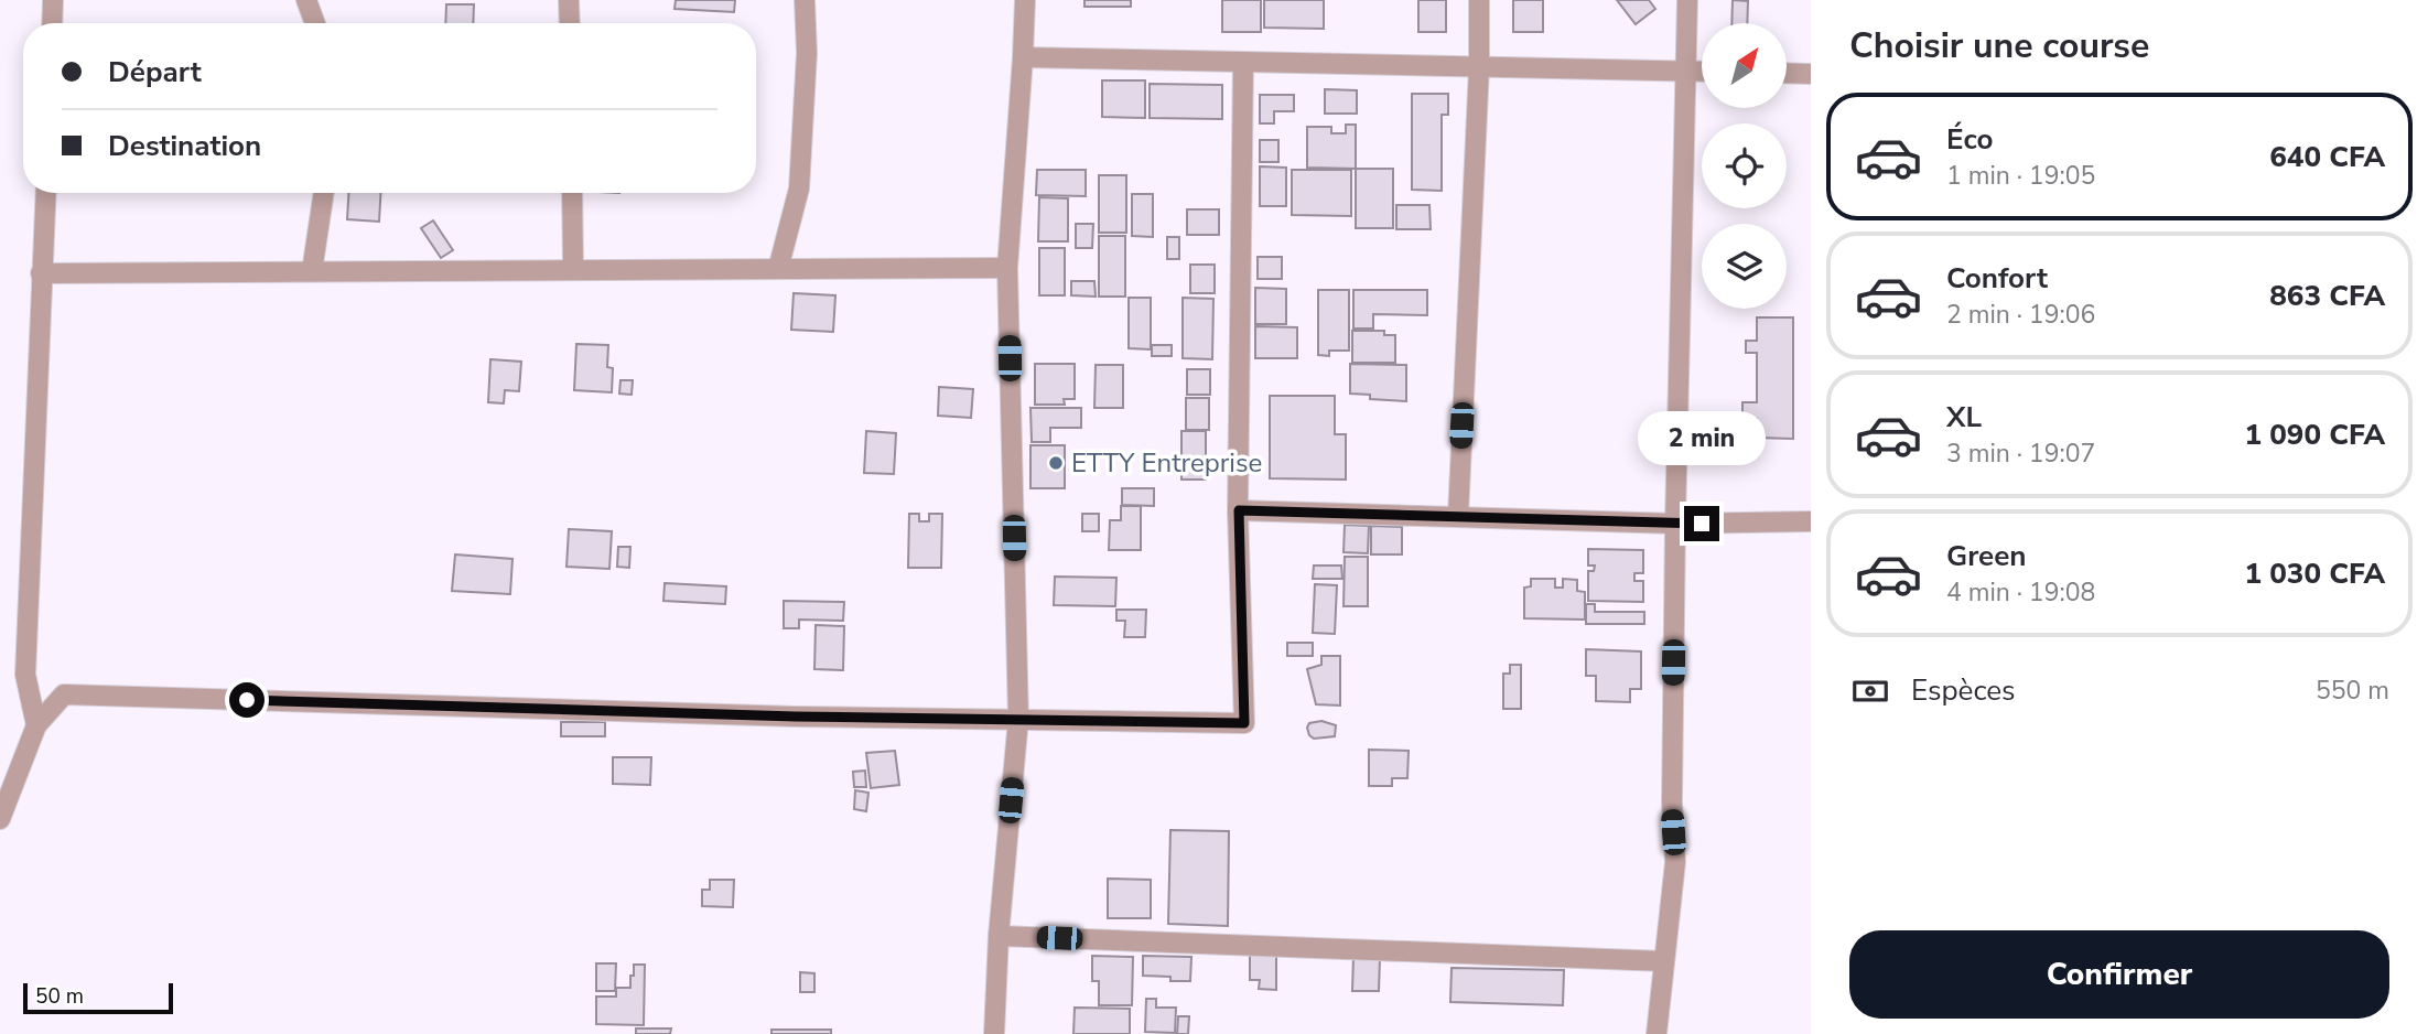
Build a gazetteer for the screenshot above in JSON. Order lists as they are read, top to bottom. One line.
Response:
{"places":["ETTY Entreprise"],"scale_bar":"50 m","north":"top right","page":{"heading":"Choisir une course","banner":["Départ","Destination"],"list":[{"name":"Éco","note":"1 min · 19:05","value":"640 CFA"},{"name":"Confort","note":"2 min · 19:06","value":"863 CFA"},{"name":"XL","note":"3 min · 19:07","value":"1 090 CFA"},{"name":"Green","note":"4 min · 19:08","value":"1 030 CFA"}],"bubble":"2 min","pay":["Espèces","550 m"],"buttons":"Confirmer","scale":"50 m"}}
